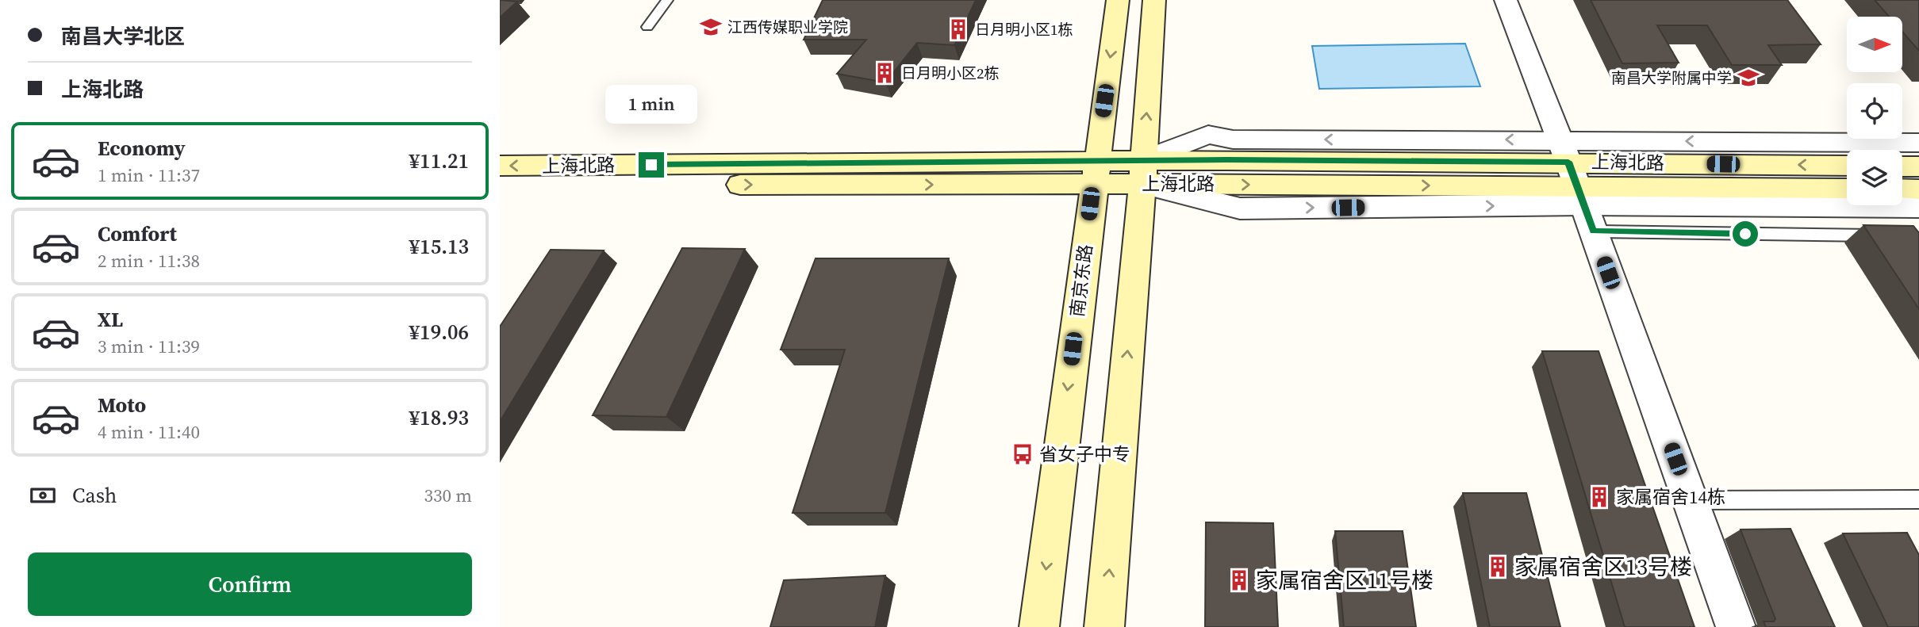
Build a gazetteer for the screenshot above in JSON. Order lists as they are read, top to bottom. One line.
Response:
{"streets":{"main road":["上海北路","南京东路"]},"crossings":[["上海北路","南京东路"]],"places":{"school or university":["江西传媒职业学院","南昌大学附属中学"],"building":["日月明小区1栋","日月明小区2栋","家属宿舍14栋","家属宿舍区13号楼","家属宿舍区11号楼"],"bus stop":["省女子中专"]},"north":"right","page":{"banner":["南昌大学北区","上海北路"],"bubble":"1 min","list":[{"name":"Economy","note":"1 min · 11:37","value":"¥11.21"},{"name":"Comfort","note":"2 min · 11:38","value":"¥15.13"},{"name":"XL","note":"3 min · 11:39","value":"¥19.06"},{"name":"Moto","note":"4 min · 11:40","value":"¥18.93"}],"pay":["Cash","330 m"],"buttons":"Confirm"}}
